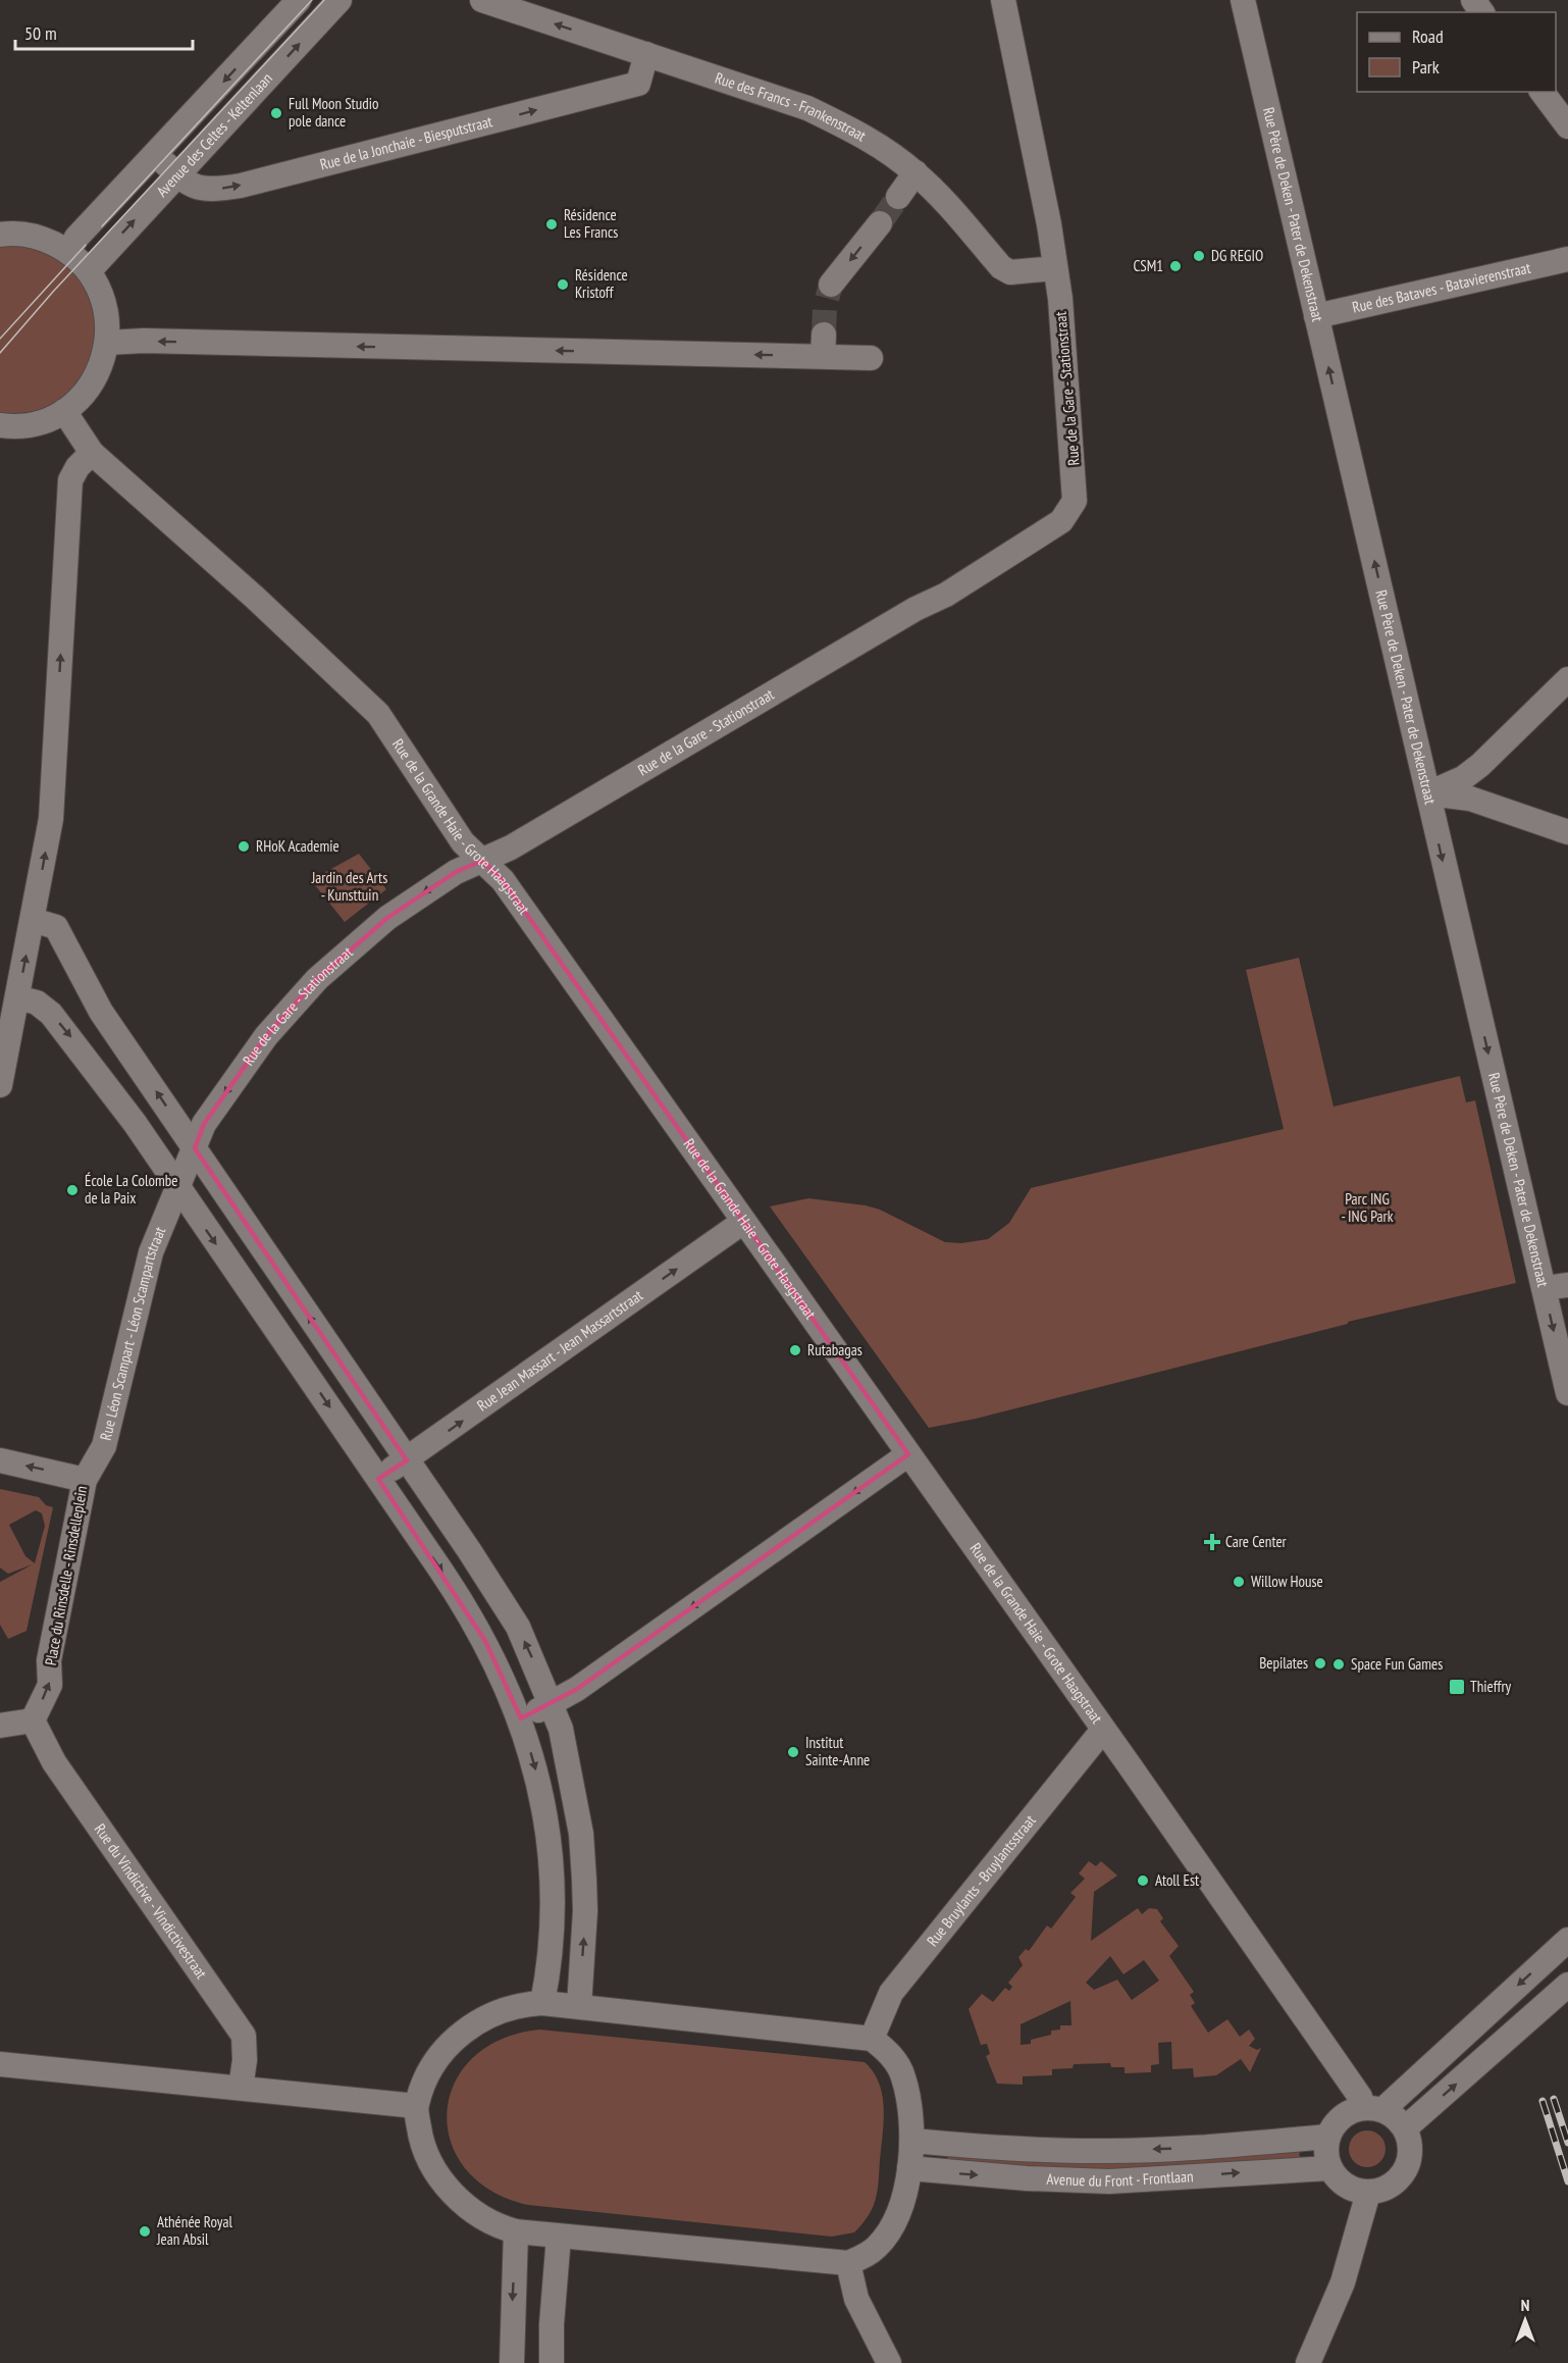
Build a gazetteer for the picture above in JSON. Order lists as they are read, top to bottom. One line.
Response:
{"streets":{"street":["Rue des Francs - Frankenstraat","Avenue des Celtes - Keltenlaan","Rue de la Jonchaie - Biesputstraat","Rue Père de Deken - Pater de Dekenstraat","Rue des Bataves - Batavierenstraat","Rue de la Gare - Stationstraat","Rue de la Grande Haie - Grote Haagstraat","Rue Léon Scampart - Léon Scampartstraat","Rue Jean Massart - Jean Massartstraat","Place du Rinsdelle - Rinsdelleplein","Rue Bruylants - Bruylantsstraat","Rue du Vindictive - Vindictivestraat","Avenue du Front - Frontlaan"]},"crossings":[["Rue des Francs - Frankenstraat","Rue de la Jonchaie - Biesputstraat"],["Rue des Francs - Frankenstraat","Rue de la Gare - Stationstraat"],["Avenue des Celtes - Keltenlaan","Rue de la Jonchaie - Biesputstraat"],["Rue Père de Deken - Pater de Dekenstraat","Rue des Bataves - Batavierenstraat"],["Rue de la Gare - Stationstraat","Rue de la Grande Haie - Grote Haagstraat"],["Rue de la Gare - Stationstraat","Rue Léon Scampart - Léon Scampartstraat"],["Rue de la Grande Haie - Grote Haagstraat","Rue Jean Massart - Jean Massartstraat"],["Rue de la Grande Haie - Grote Haagstraat","Rue Bruylants - Bruylantsstraat"],["Rue de la Grande Haie - Grote Haagstraat","Avenue du Front - Frontlaan"],["Rue Léon Scampart - Léon Scampartstraat","Place du Rinsdelle - Rinsdelleplein"],["Place du Rinsdelle - Rinsdelleplein","Rue du Vindictive - Vindictivestraat"]],"one_way":["Rue Jean Massart - Jean Massartstraat"],"parks":["Jardin des Arts - Kunsttuin","Parc ING - ING Park"],"places":{"other":["Full Moon Studio pole dance","Résidence Les Francs","DG REGIO","CSM1","Résidence Kristoff","RHoK Academie","École La Colombe de la Paix","Rutabagas","Willow House","Bepilates","Space Fun Games","Institut Sainte-Anne","Atoll Est","Athénée Royal Jean Absil"],"health":["Care Center"],"transit":["Thieffry"]},"legend":["Road","Park"],"scale_bar":"50 m","north":"top"}
